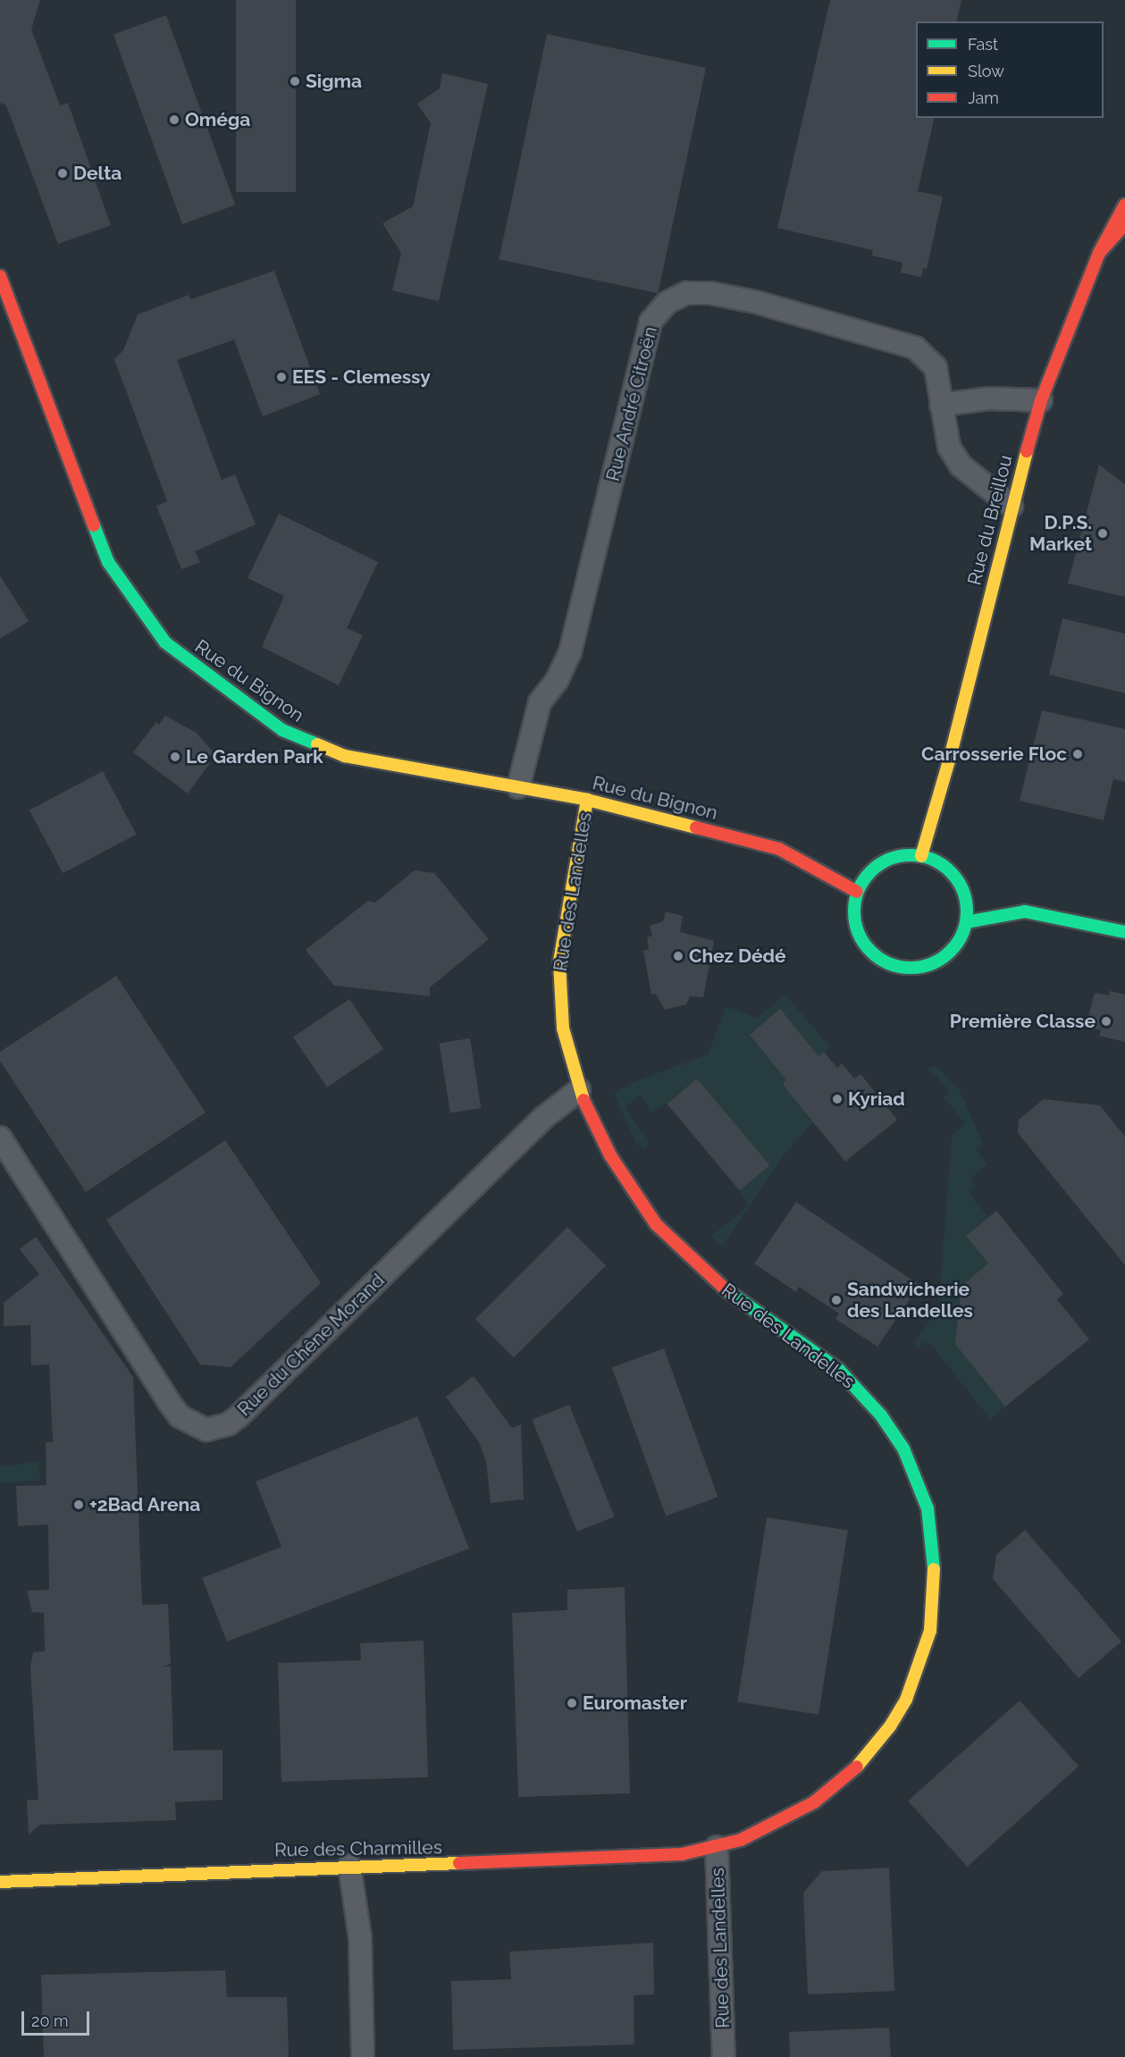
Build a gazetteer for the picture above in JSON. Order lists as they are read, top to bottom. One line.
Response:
{"streets":{"main road":["Rue du Breillou","Rue du Bignon","Rue des Landelles","Rue des Charmilles"],"street":["Rue André Citroën","Rue du Chêne Morand"]},"crossings":[["Rue André Citroën","Rue du Breillou"],["Rue André Citroën","Rue du Bignon"],["Rue du Breillou","Rue du Bignon"],["Rue du Bignon","Rue des Landelles"],["Rue des Landelles","Rue du Chêne Morand"],["Rue des Landelles","Rue des Charmilles"]],"places":["Sigma","Oméga","Delta","EES - Clemessy","D.P.S. Market","Carrosserie Floc","Le Garden Park","Chez Dédé","Première Classe","Kyriad","Sandwicherie des Landelles","+2Bad Arena","Euromaster"],"legend":["Fast","Slow","Jam"],"scale_bar":"20 m"}
